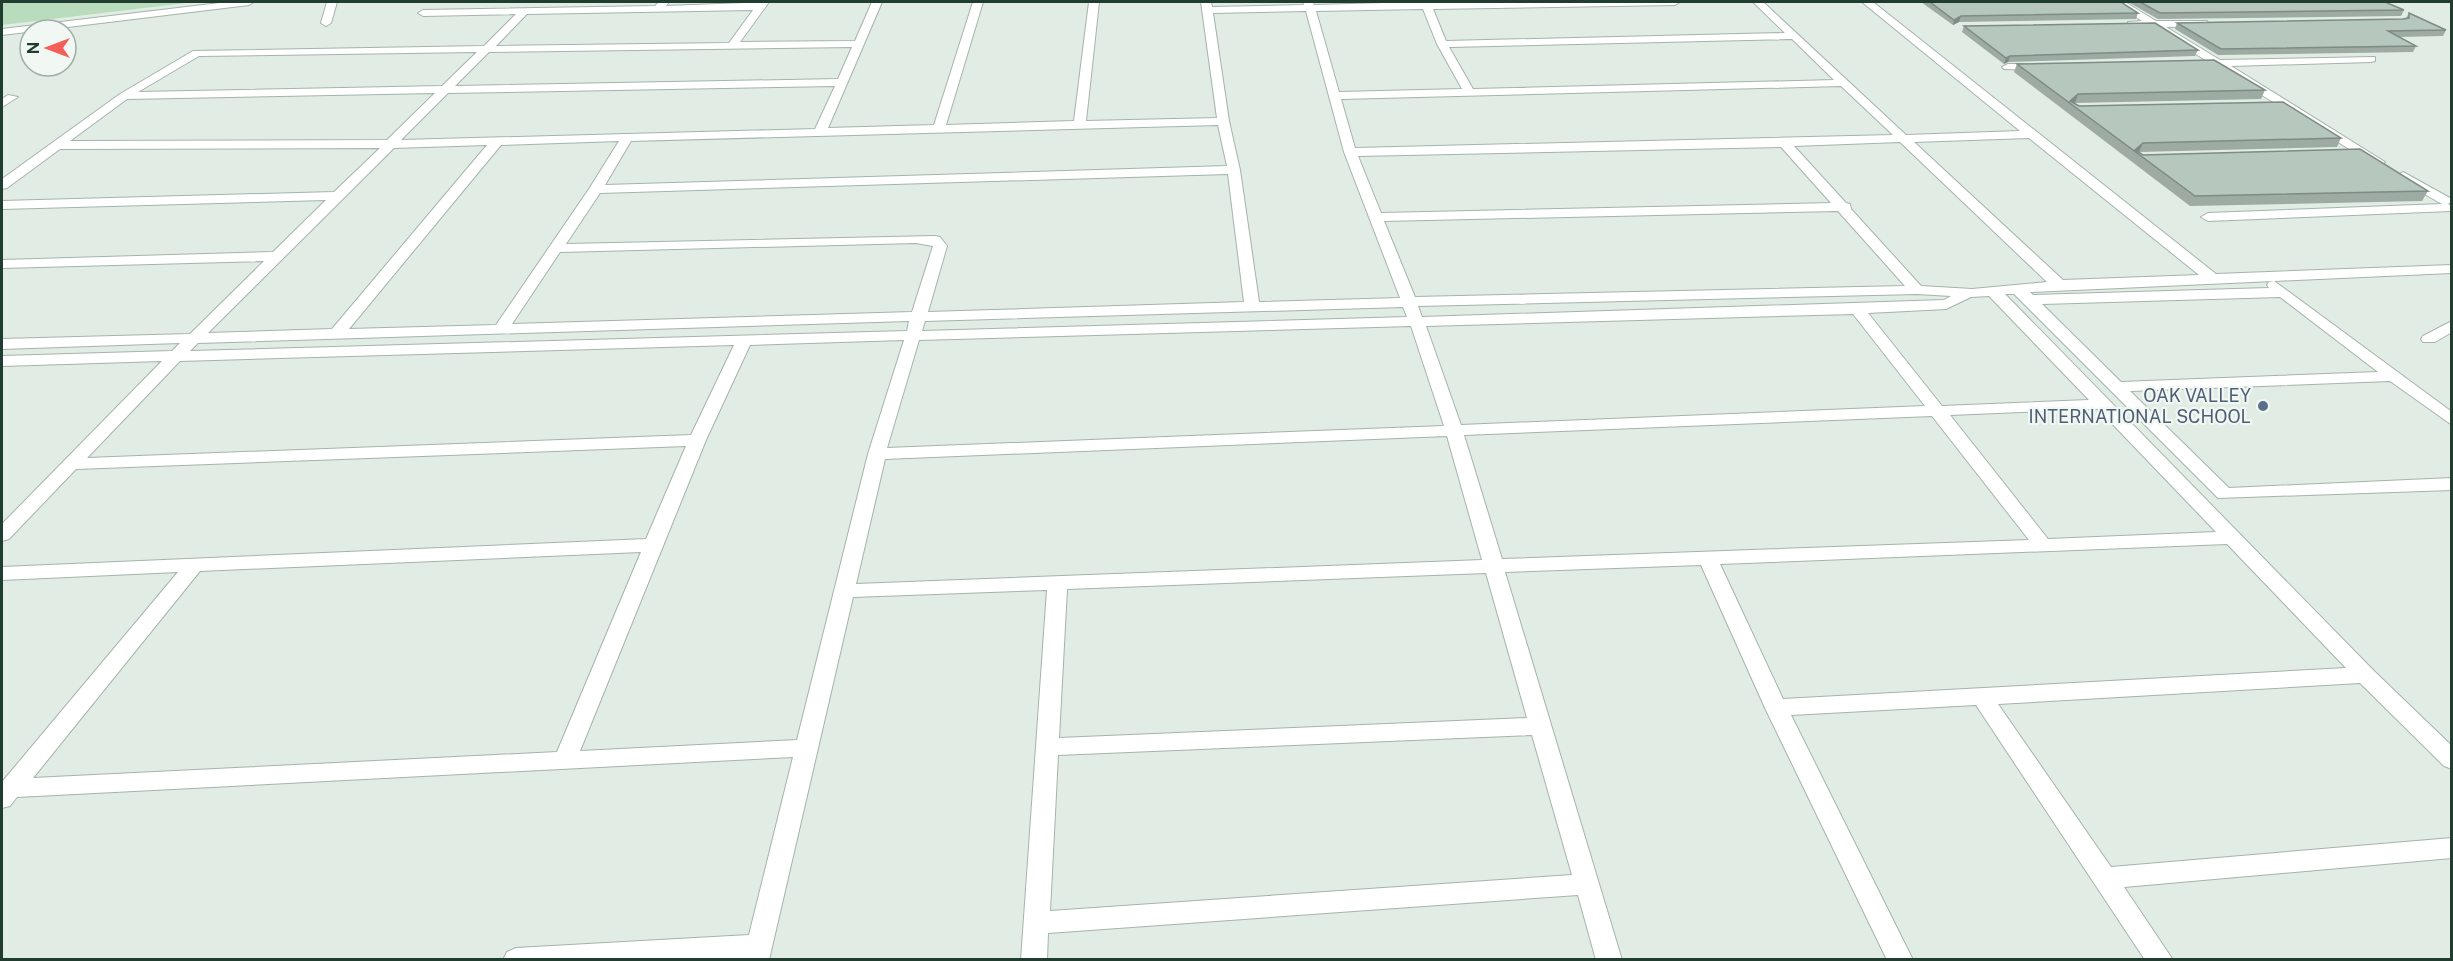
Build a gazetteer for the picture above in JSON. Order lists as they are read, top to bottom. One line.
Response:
{"places":["OAK VALLEY INTERNATIONAL SCHOOL"],"north":"left"}
